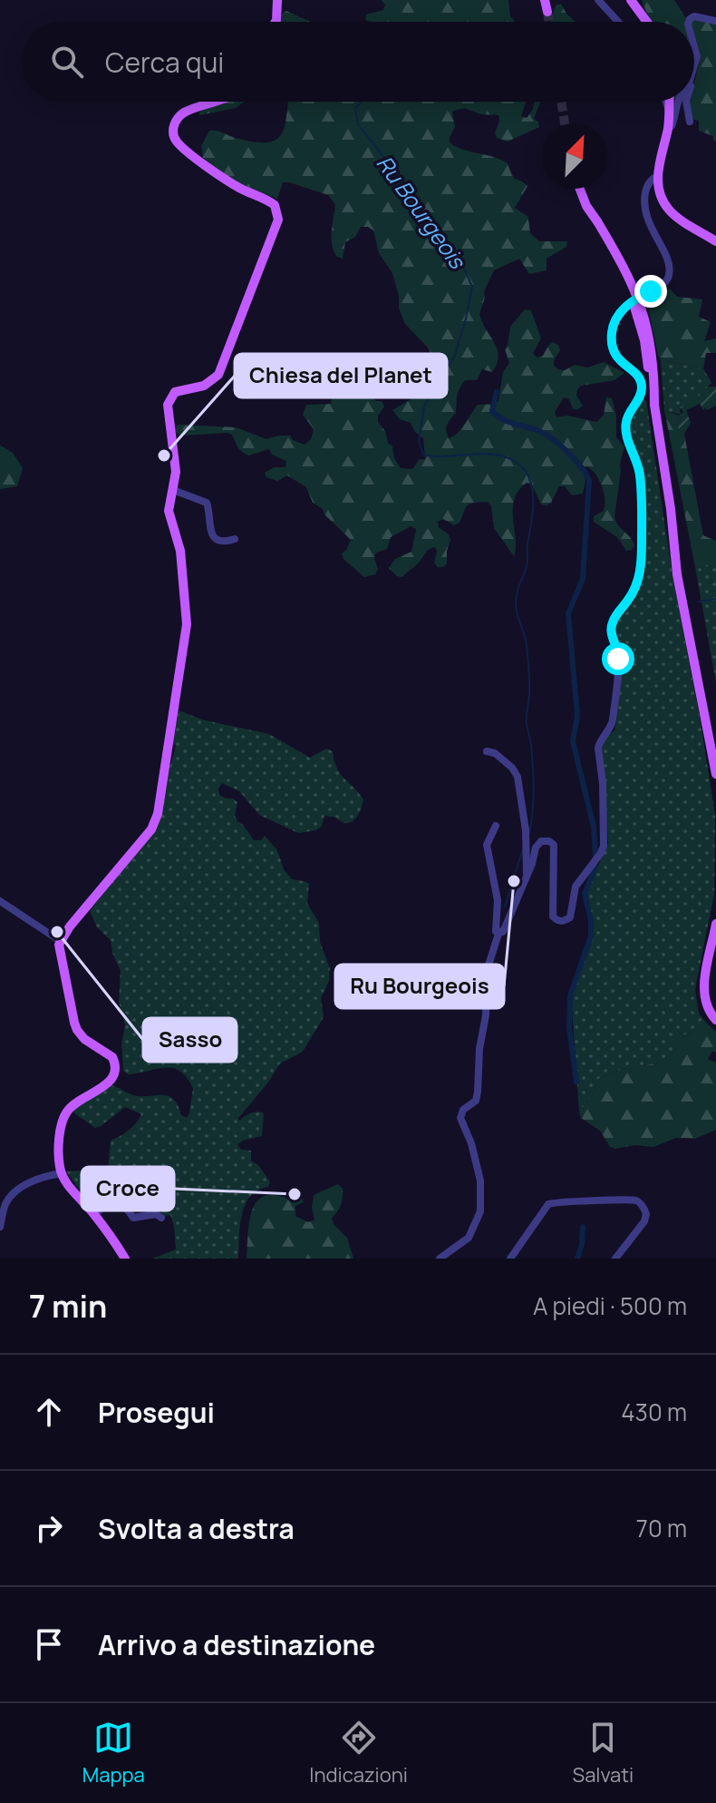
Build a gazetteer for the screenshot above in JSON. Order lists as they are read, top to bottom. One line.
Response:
{"water":["Ru Bourgeois"],"places":["Chiesa del Planet","Ru Bourgeois","Sasso","Croce"],"north":"top right","page":{"search":"Cerca qui","heading":["7 min","A piedi · 500 m"],"list":[["Prosegui","430 m"],["Svolta a destra","70 m"],"Arrivo a destinazione"],"nav":["Mappa","Indicazioni","Salvati"]}}
